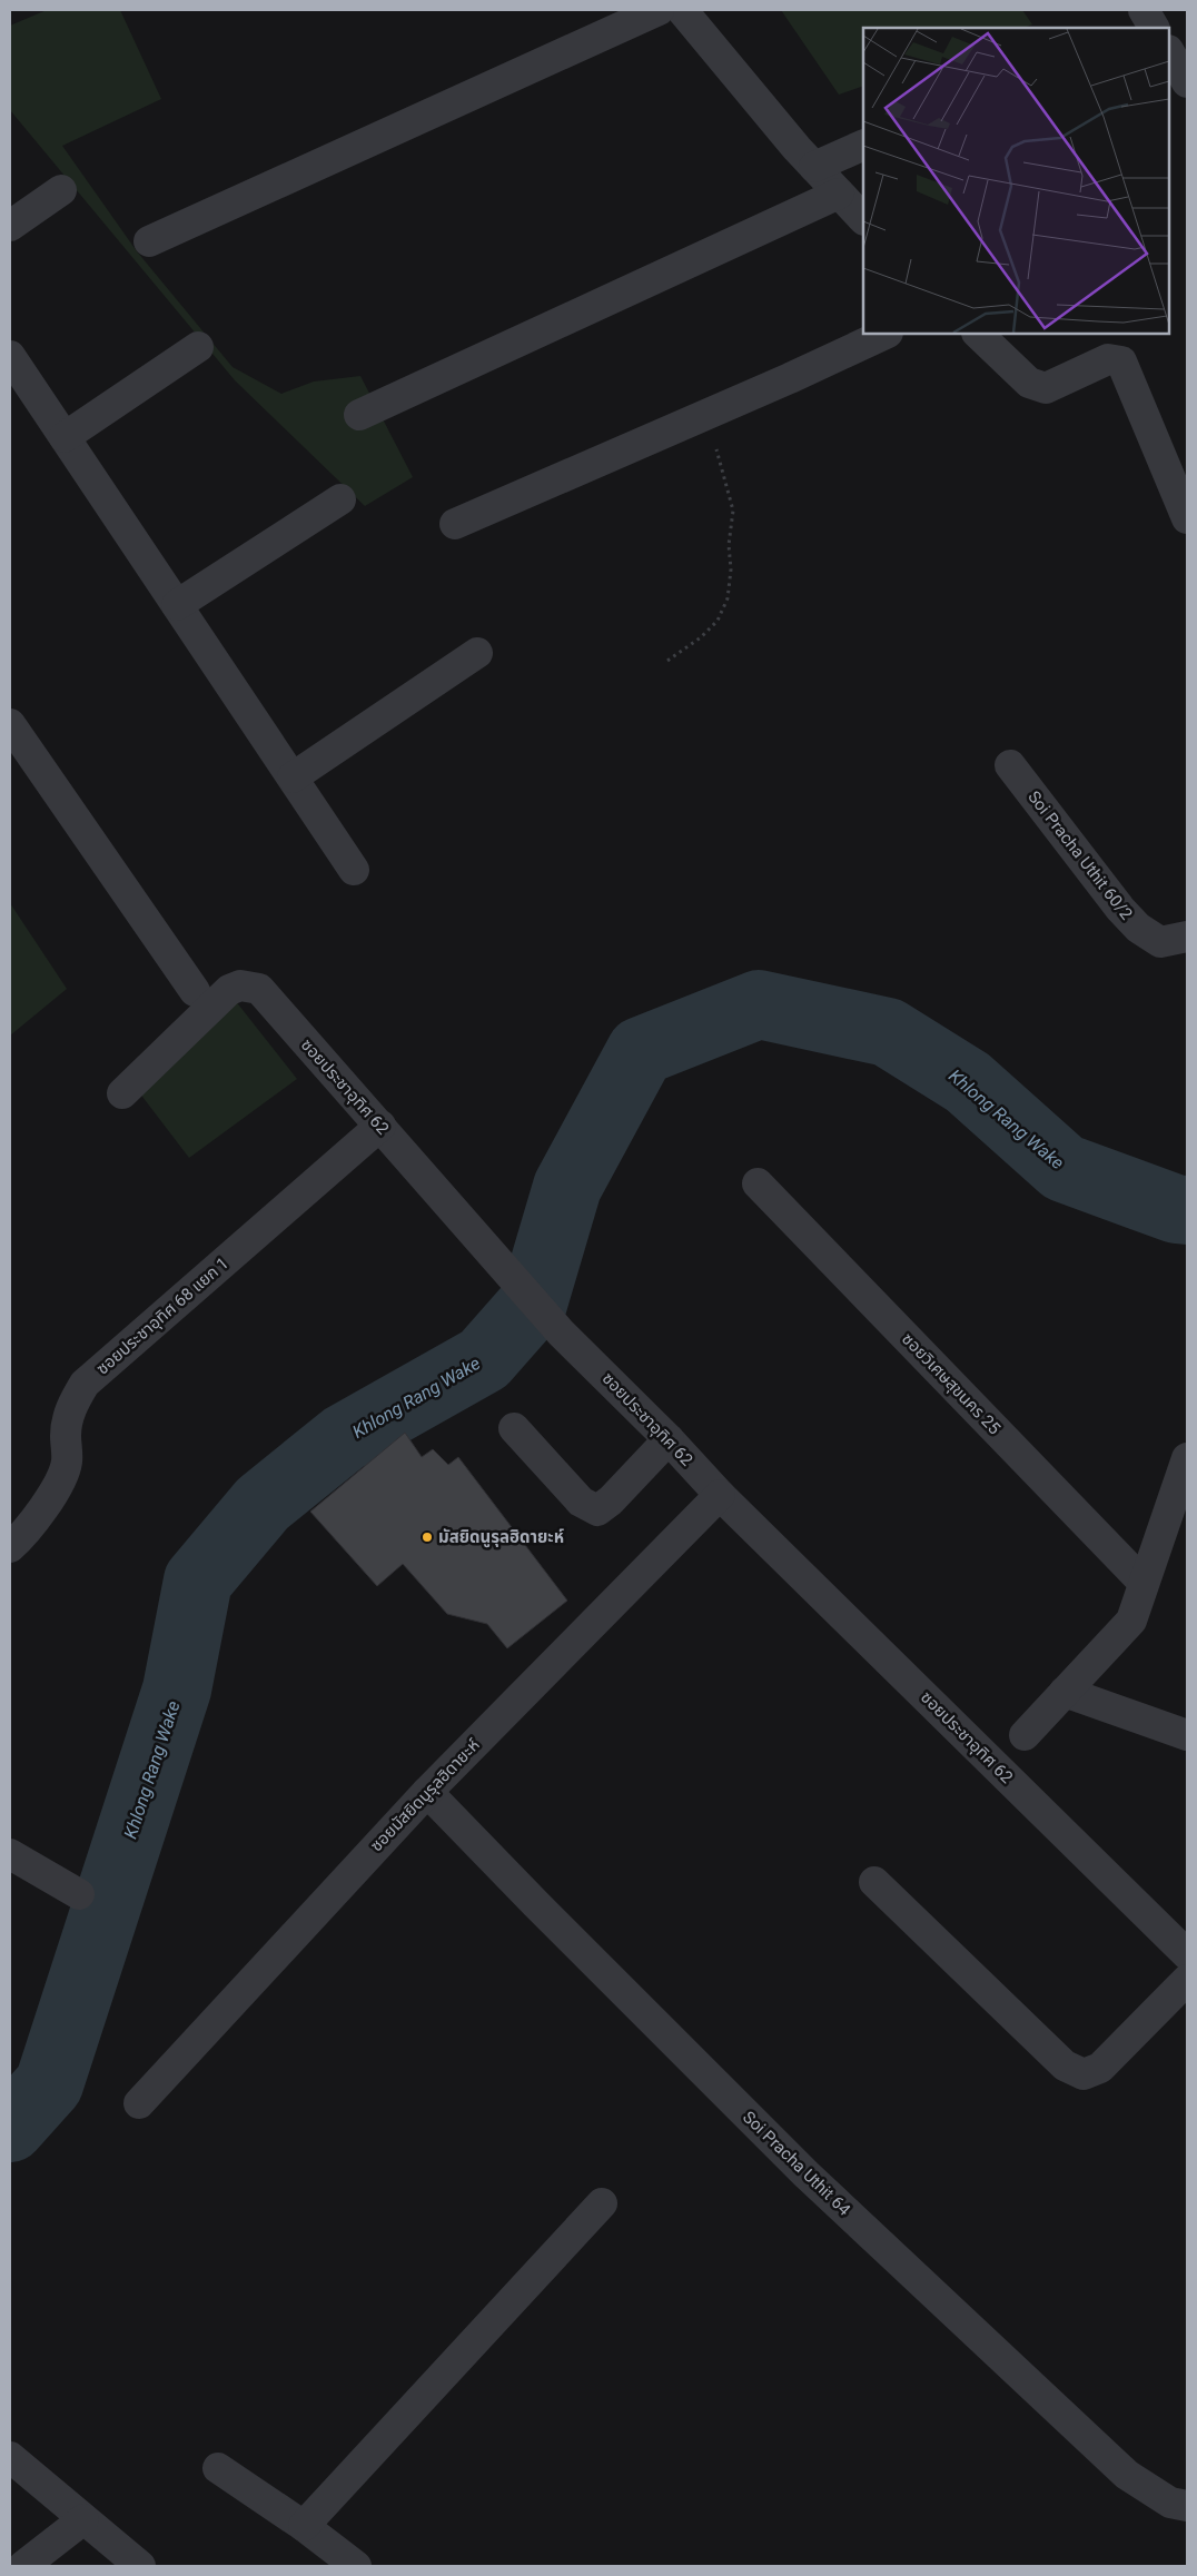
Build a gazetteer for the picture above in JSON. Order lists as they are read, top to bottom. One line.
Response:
{"streets":{"street":["Soi Pracha Uthit 60/2","ซอยประชาอุทิศ 62","ซอยประชาอุทิศ 68 แยก 1","ซอยวิเศษสุขนคร 25","ซอยมัสยิดนูรุลฮิดายะห์","Soi Pracha Uthit 64"]},"crossings":[["ซอยประชาอุทิศ 62","ซอยประชาอุทิศ 68 แยก 1"],["ซอยประชาอุทิศ 62","ซอยมัสยิดนูรุลฮิดายะห์"],["ซอยมัสยิดนูรุลฮิดายะห์","Soi Pracha Uthit 64"]],"water":["Khlong Rang Wake"],"places":["มัสยิดนูรุลฮิดายะห์"]}
